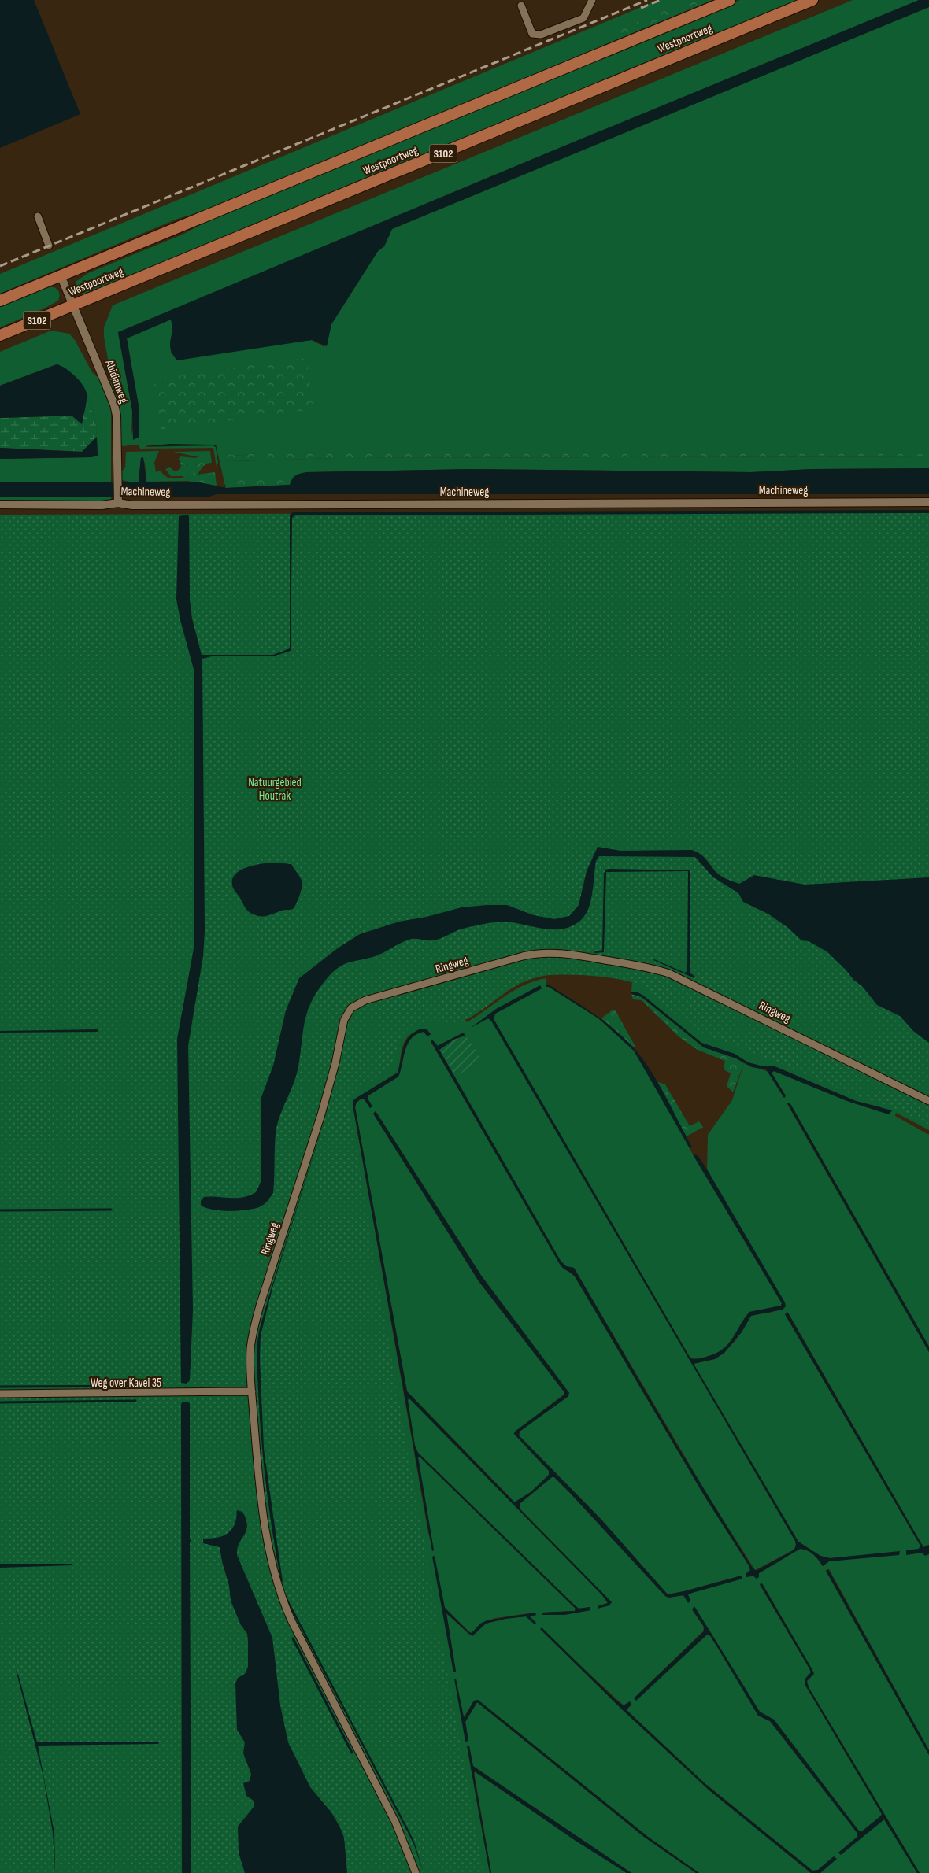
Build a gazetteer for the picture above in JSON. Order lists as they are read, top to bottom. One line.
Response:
{"streets":{"main road":["Westpoortweg","S102"],"street":["Abidjanweg","Machineweg","Ringweg","Weg over Kavel 35"]},"crossings":[["Westpoortweg","Abidjanweg"],["Abidjanweg","Machineweg"],["Ringweg","Weg over Kavel 35"]],"parks":["Natuurgebied Houtrak"]}
